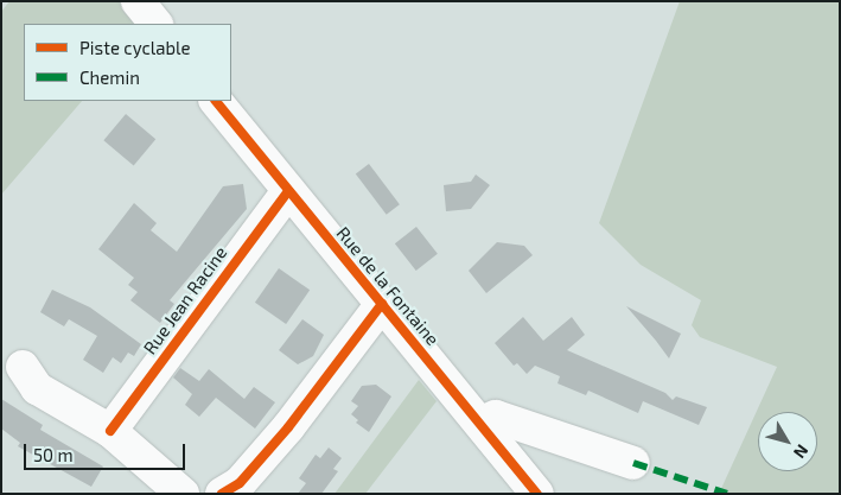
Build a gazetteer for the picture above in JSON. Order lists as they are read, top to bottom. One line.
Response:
{"streets":{"street":["Rue de la Fontaine","Rue Jean Racine"]},"crossings":[["Rue de la Fontaine","Rue Jean Racine"]],"legend":["Piste cyclable","Chemin"],"scale_bar":"50 m","north":"bottom right"}
